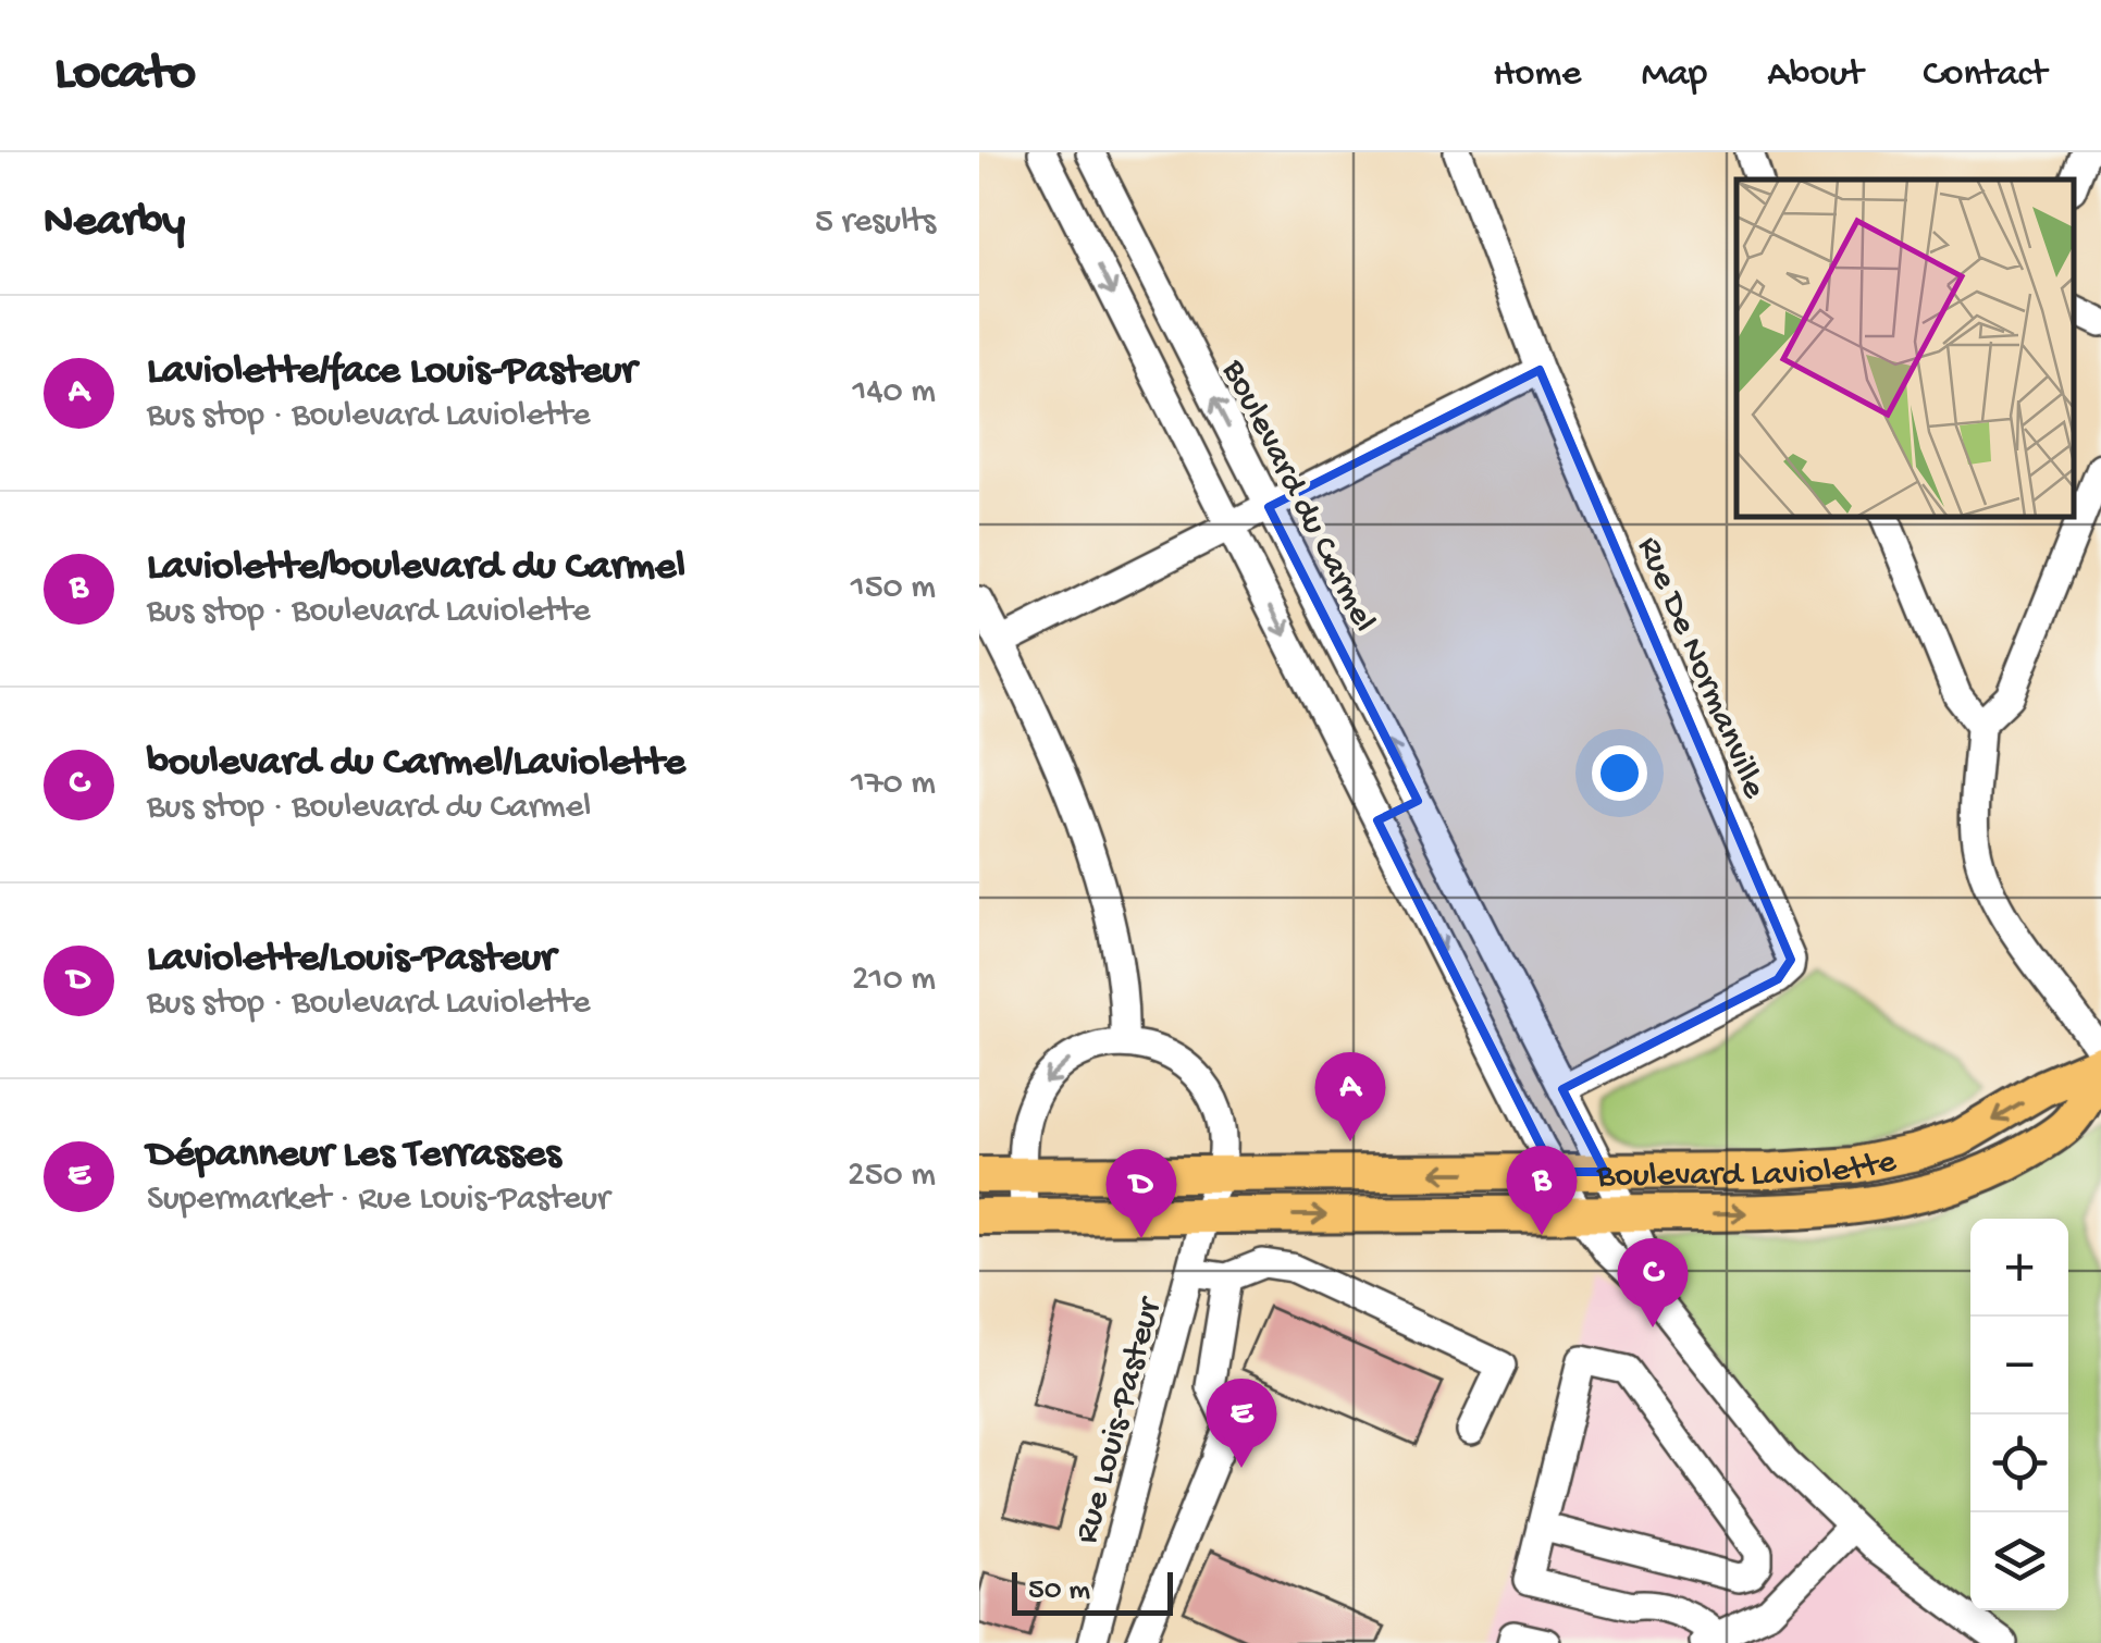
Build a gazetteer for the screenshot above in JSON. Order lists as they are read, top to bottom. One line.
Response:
{"streets":{"main road":["Boulevard Laviolette"],"street":["Boulevard du Carmel","Rue De Normanville","Rue Louis-Pasteur"]},"crossings":[["Boulevard du Carmel","Rue De Normanville"],["Boulevard du Carmel","Boulevard Laviolette"],["Boulevard Laviolette","Rue Louis-Pasteur"]],"scale_bar":"50 m","page":{"header":"Locato","nav":["Home","Map","About","Contact"],"heading":["Nearby","5 results"],"list":[{"mark":"A","name":"Laviolette/face Louis-Pasteur","note":"Bus stop · Boulevard Laviolette","value":"140 m"},{"mark":"B","name":"Laviolette/boulevard du Carmel","note":"Bus stop · Boulevard Laviolette","value":"150 m"},{"mark":"C","name":"boulevard du Carmel/Laviolette","note":"Bus stop · Boulevard du Carmel","value":"170 m"},{"mark":"D","name":"Laviolette/Louis-Pasteur","note":"Bus stop · Boulevard Laviolette","value":"210 m"},{"mark":"E","name":"Dépanneur Les Terrasses","note":"Supermarket · Rue Louis-Pasteur","value":"250 m"}],"pins":["A","B","D","C","E"],"map_buttons":["+","−"],"scale":"50 m"}}
